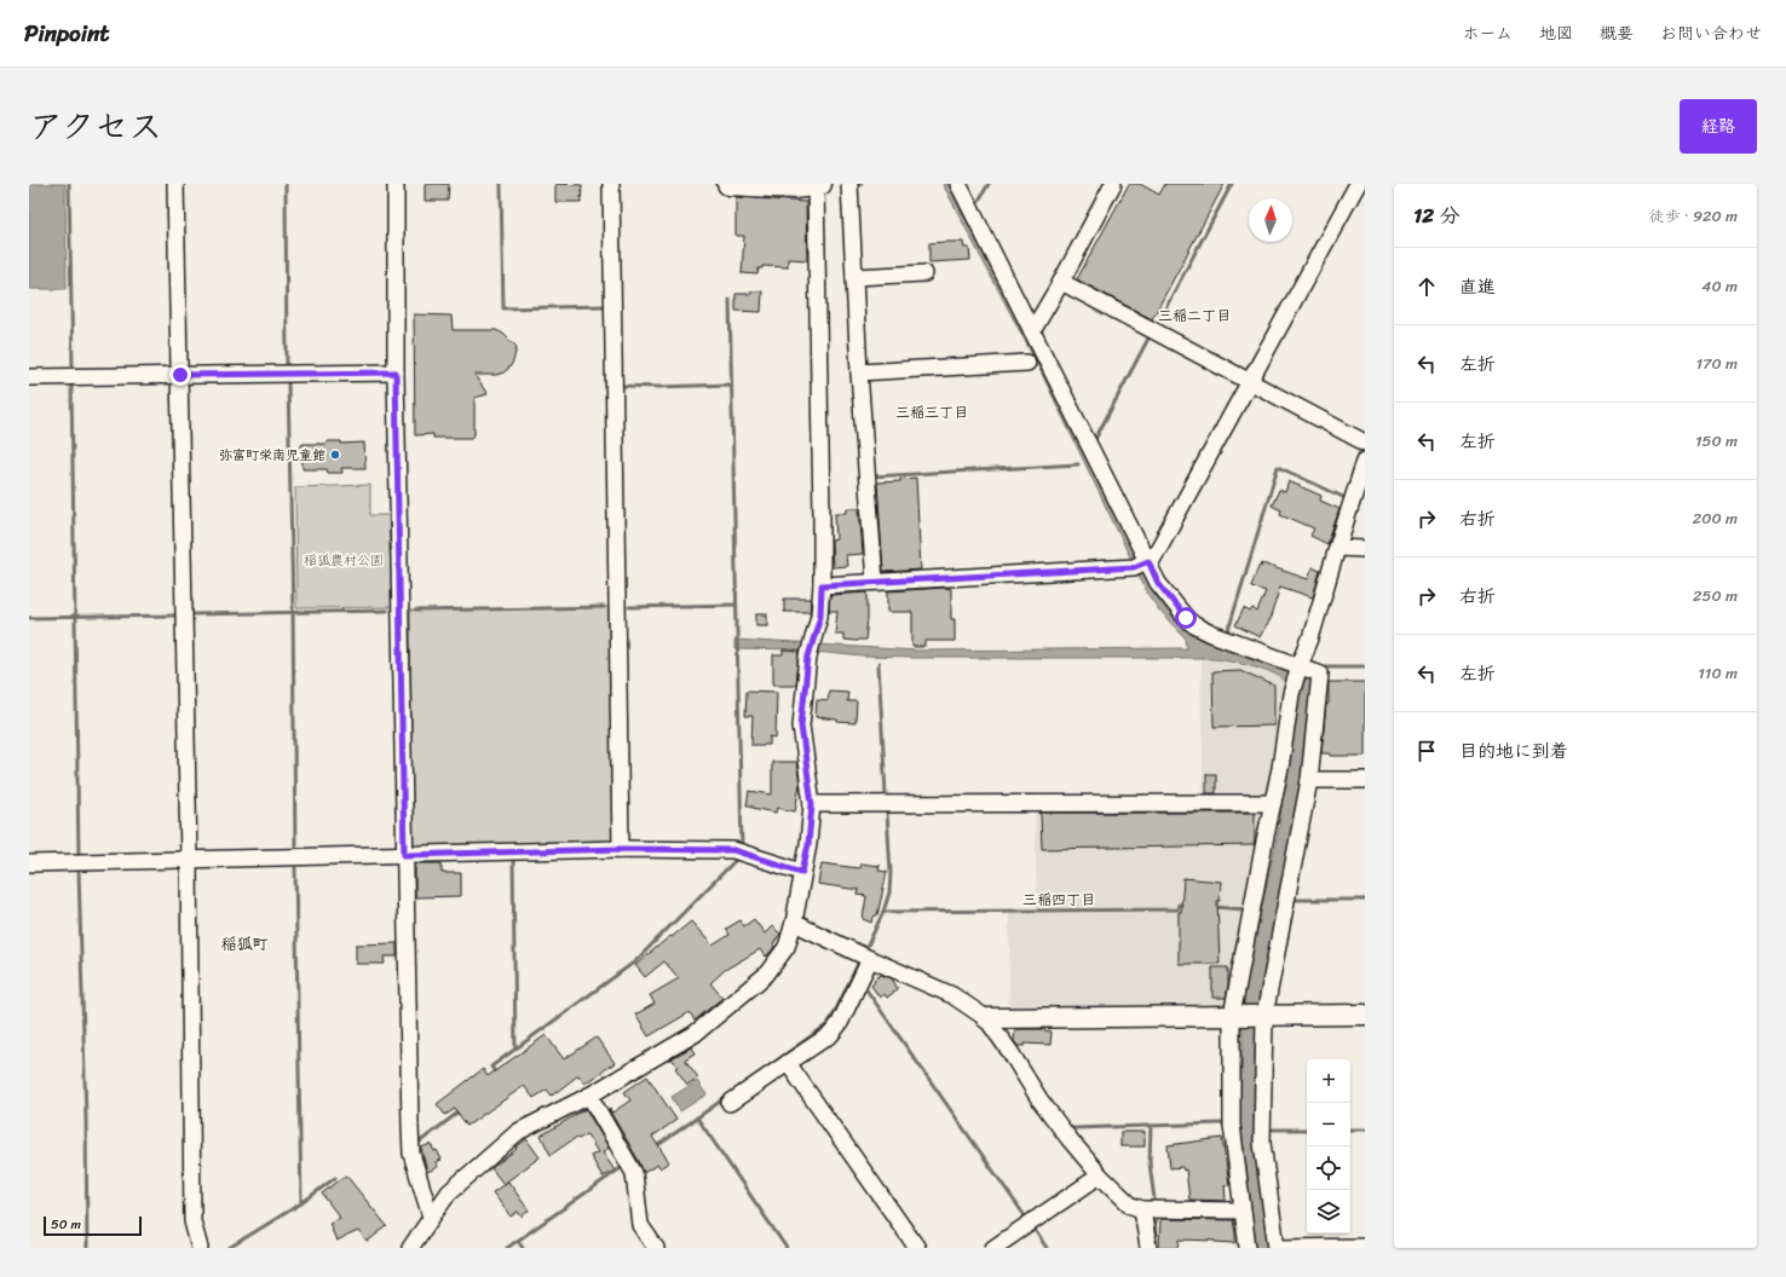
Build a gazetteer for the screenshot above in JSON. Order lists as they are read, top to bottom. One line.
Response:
{"districts":["三稲二丁目","三稲三丁目","三稲四丁目","稲狐町"],"parks":["稲狐農村公園"],"places":["弥富町栄南児童館"],"scale_bar":"50 m","north":"top","page":{"header":"Pinpoint","nav":["ホーム","地図","概要","お問い合わせ"],"title":"アクセス","buttons":"経路","heading":["12 分","徒歩 · 920 m"],"list":[["直進","40 m"],["左折","170 m"],["左折","150 m"],["右折","200 m"],["右折","250 m"],["左折","110 m"],"目的地に到着"],"map_buttons":["+","−"],"scale":"50 m"}}
